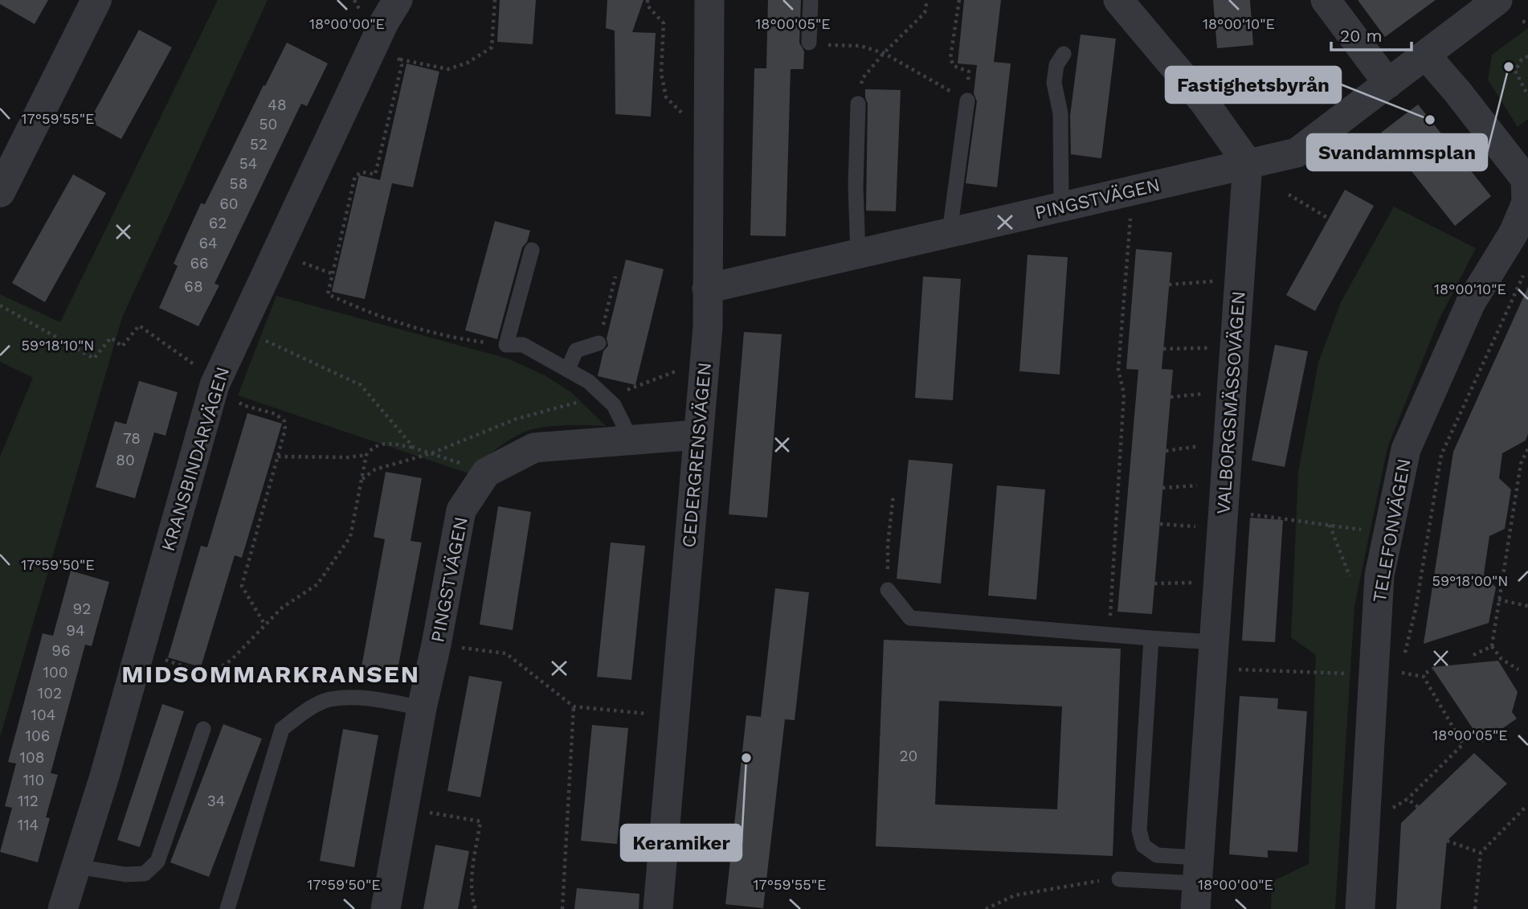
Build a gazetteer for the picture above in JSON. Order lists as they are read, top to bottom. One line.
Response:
{"streets":{"street":["PINGSTVÄGEN","VALBORGSMÄSSOVÄGEN","CEDERGRENSVÄGEN","KRANSBINDARVÄGEN","TELEFONVÄGEN"]},"crossings":[["PINGSTVÄGEN","VALBORGSMÄSSOVÄGEN"],["PINGSTVÄGEN","CEDERGRENSVÄGEN"]],"districts":["MIDSOMMARKRANSEN"],"places":["Svandammsplan","Fastighetsbyrån","Keramiker"],"house_numbers":["48","50","52","54","58","60","62","64","66","68","78","80","92","94","96","100","102","104","106","20","108","110","112","34","114"],"scale_bar":"20 m","coordinates":["18°00'00\"E","18°00'05\"E","18°00'10\"E","17°59'55\"E","59°18'10\"N","17°59'50\"E","59°18'00\"N"]}
